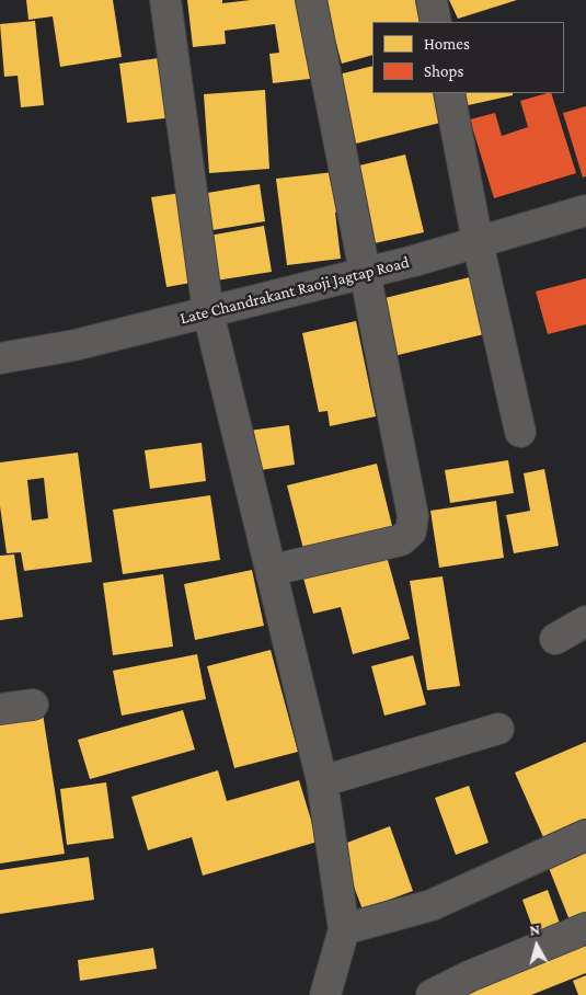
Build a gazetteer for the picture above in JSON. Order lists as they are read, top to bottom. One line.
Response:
{"streets":{"street":["Late Chandrakant Raoji Jagtap Road"]},"legend":["Homes","Shops"],"north":"top"}
